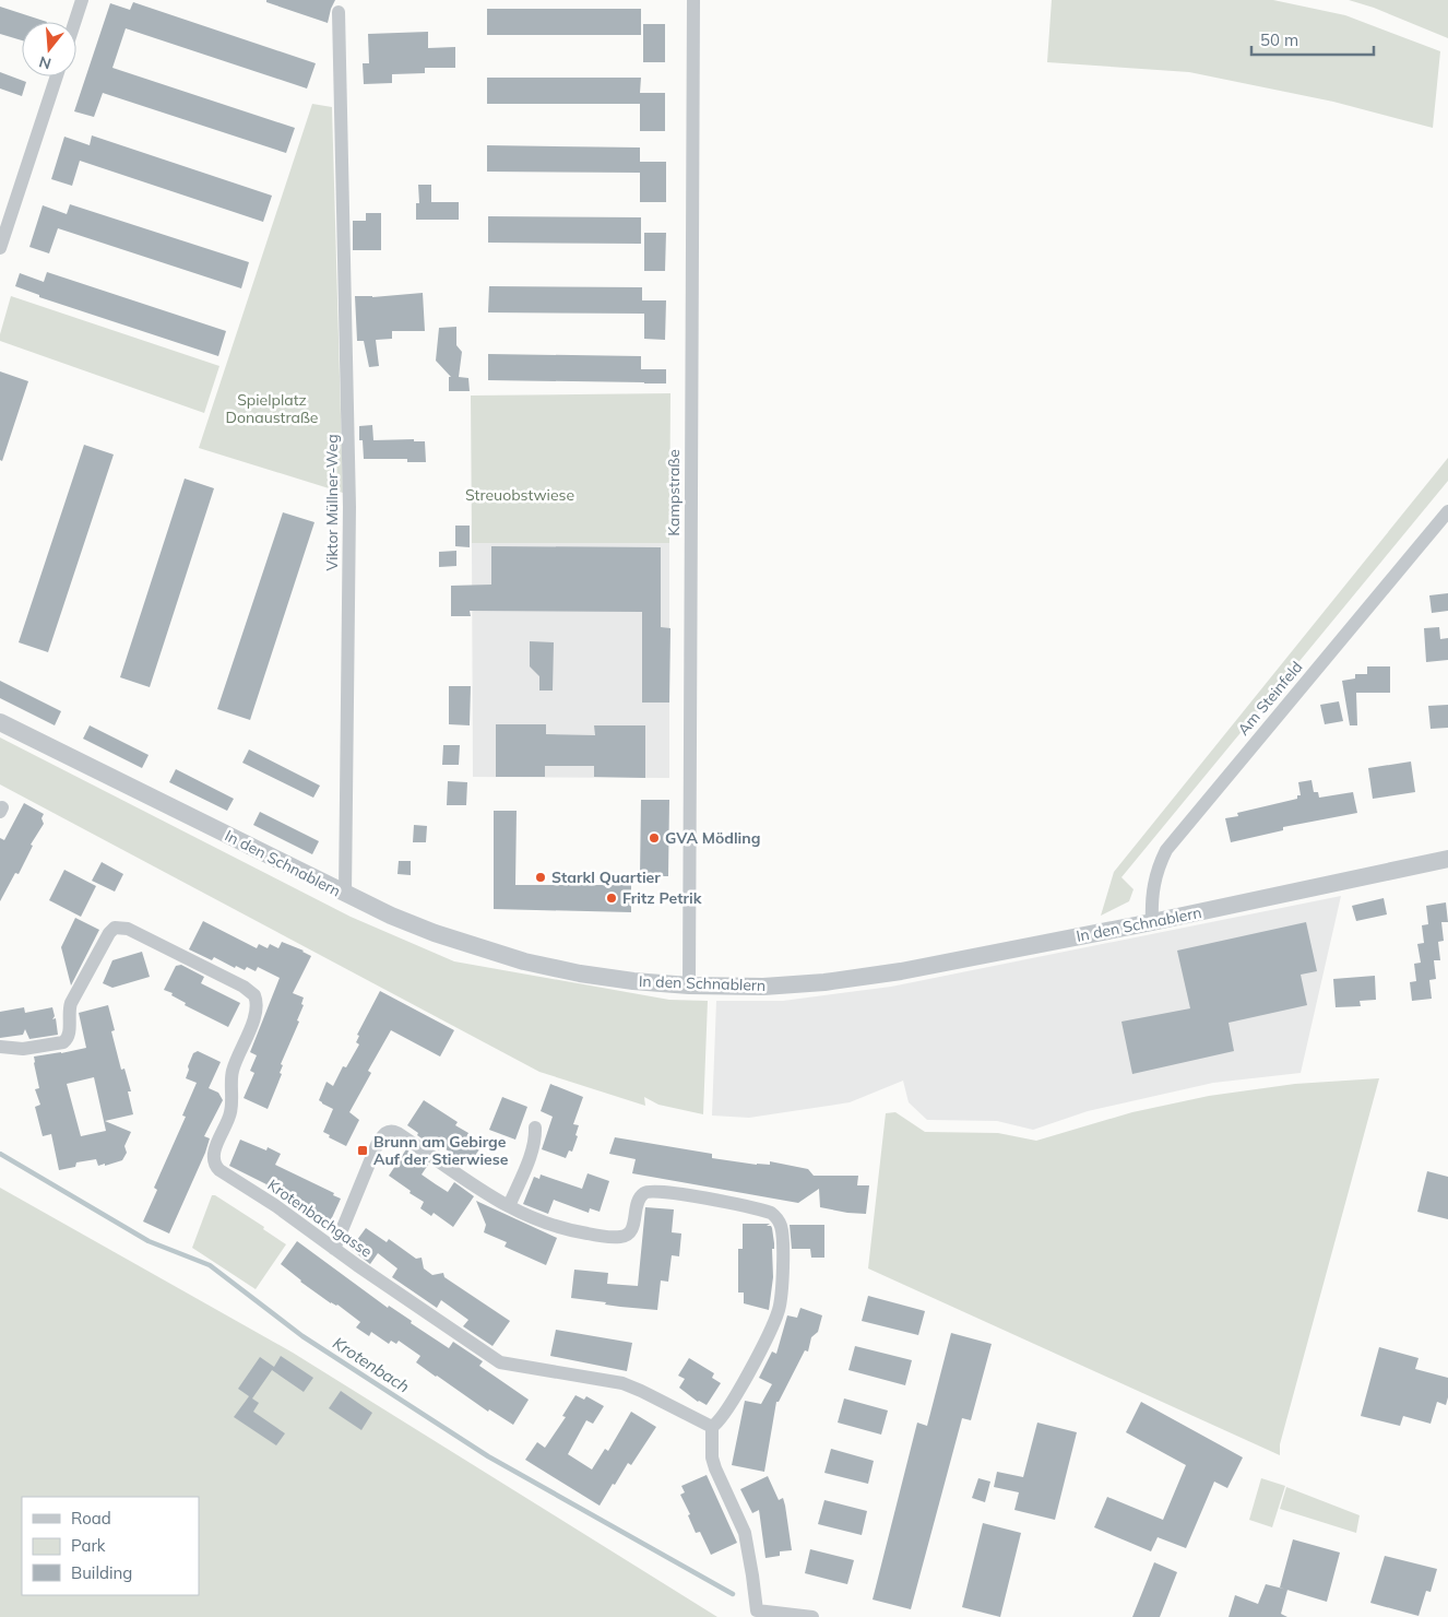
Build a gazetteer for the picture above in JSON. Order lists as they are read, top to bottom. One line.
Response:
{"streets":{"street":["Kampstraße","Viktor Müllner-Weg","Am Steinfeld","In den Schnablern","Krotenbachgasse"]},"crossings":[["Kampstraße","In den Schnablern"],["Viktor Müllner-Weg","In den Schnablern"],["Am Steinfeld","In den Schnablern"]],"water":["Krotenbach"],"parks":["Spielplatz Donaustraße","Streuobstwiese"],"places":{"other":["GVA Mödling","Starkl Quartier","Fritz Petrik"],"transit":["Brunn am Gebirge Auf der Stierwiese"]},"legend":["Road","Park","Building"],"scale_bar":"50 m","north":"bottom"}
